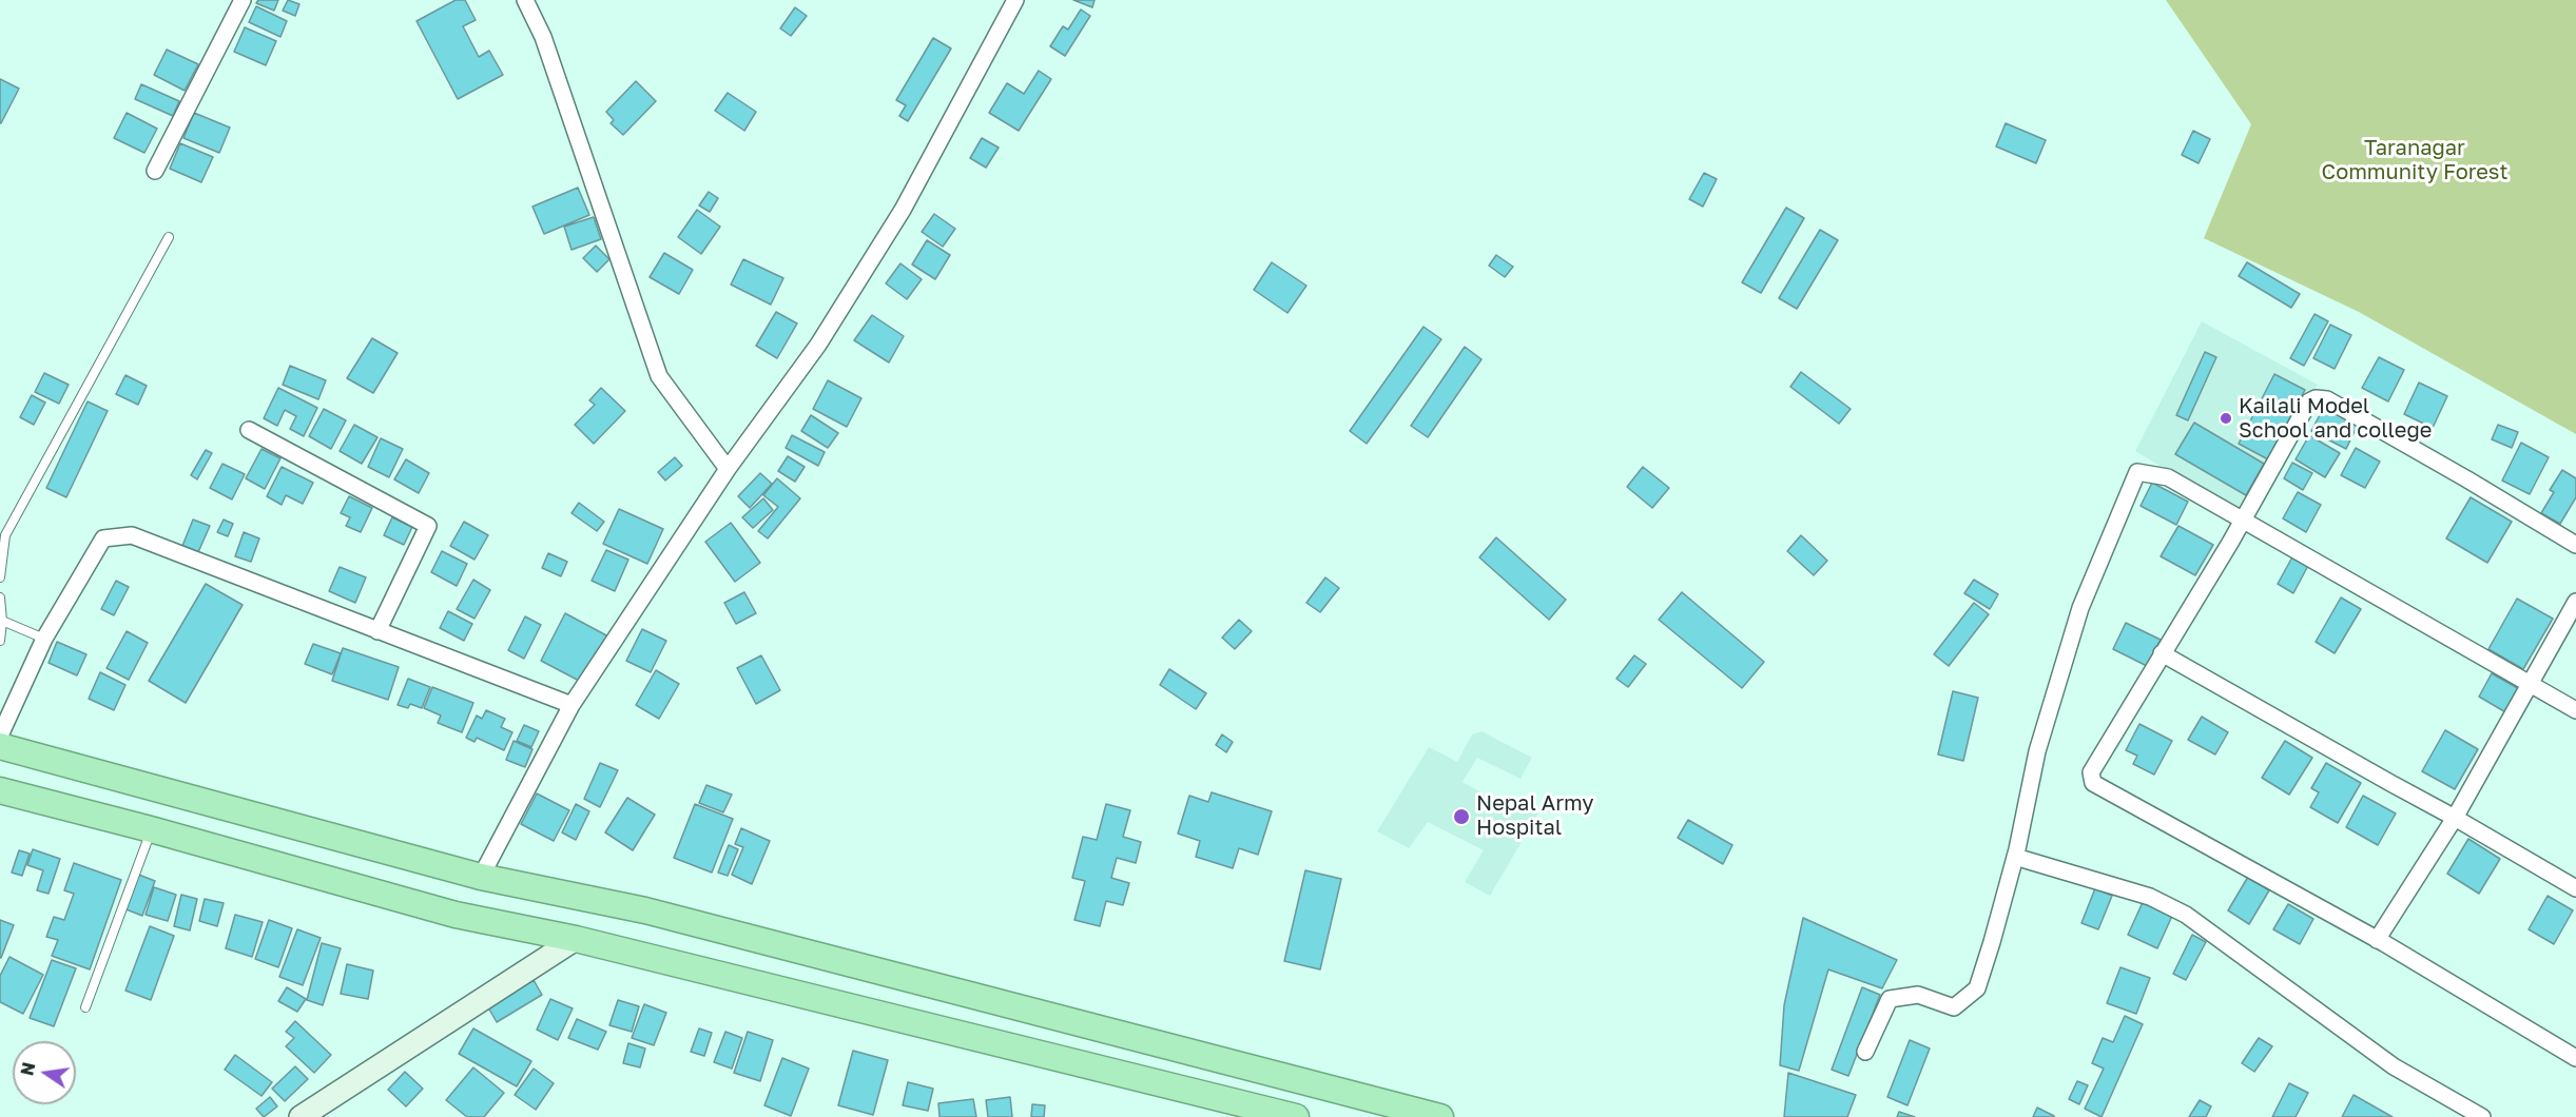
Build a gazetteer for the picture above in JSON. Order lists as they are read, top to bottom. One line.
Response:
{"parks":["Taranagar Community Forest"],"places":["Kailali Model School and college","Nepal Army Hospital"],"north":"left"}
